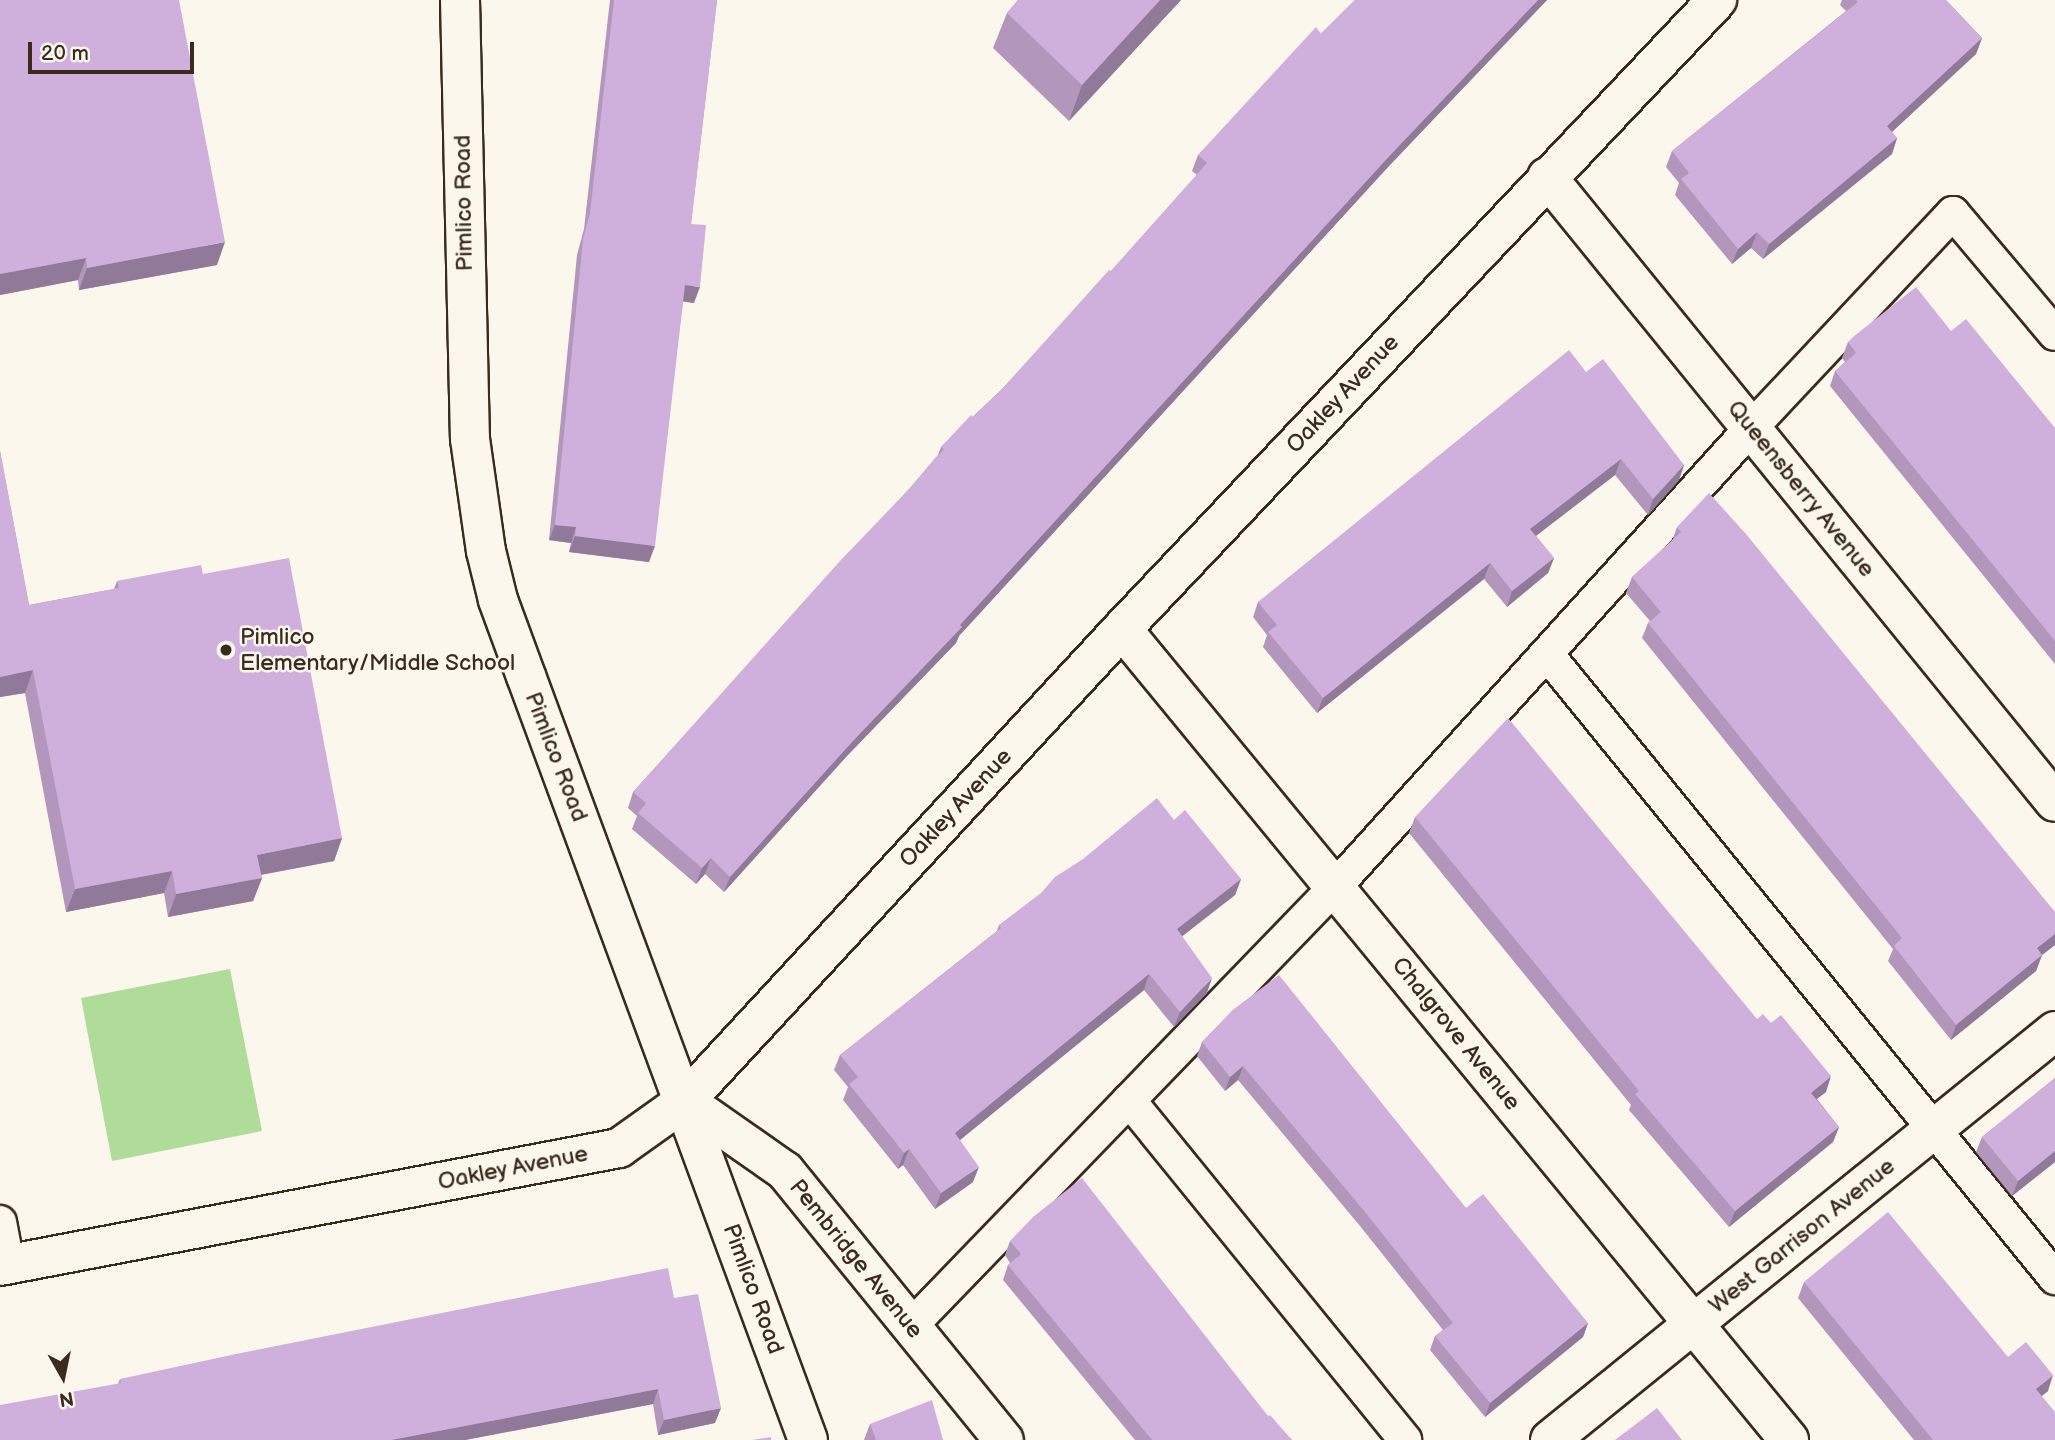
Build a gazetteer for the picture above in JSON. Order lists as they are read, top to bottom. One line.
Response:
{"streets":{"street":["Pimlico Road","Oakley Avenue","Queensberry Avenue","Chalgrove Avenue","West Garrison Avenue","Pembridge Avenue"]},"crossings":[["Pimlico Road","Oakley Avenue"],["Pimlico Road","Pembridge Avenue"],["Oakley Avenue","Queensberry Avenue"],["Oakley Avenue","Chalgrove Avenue"],["Oakley Avenue","Pembridge Avenue"],["Chalgrove Avenue","West Garrison Avenue"]],"places":["Pimlico Elementary/Middle School"],"scale_bar":"20 m","north":"bottom"}
